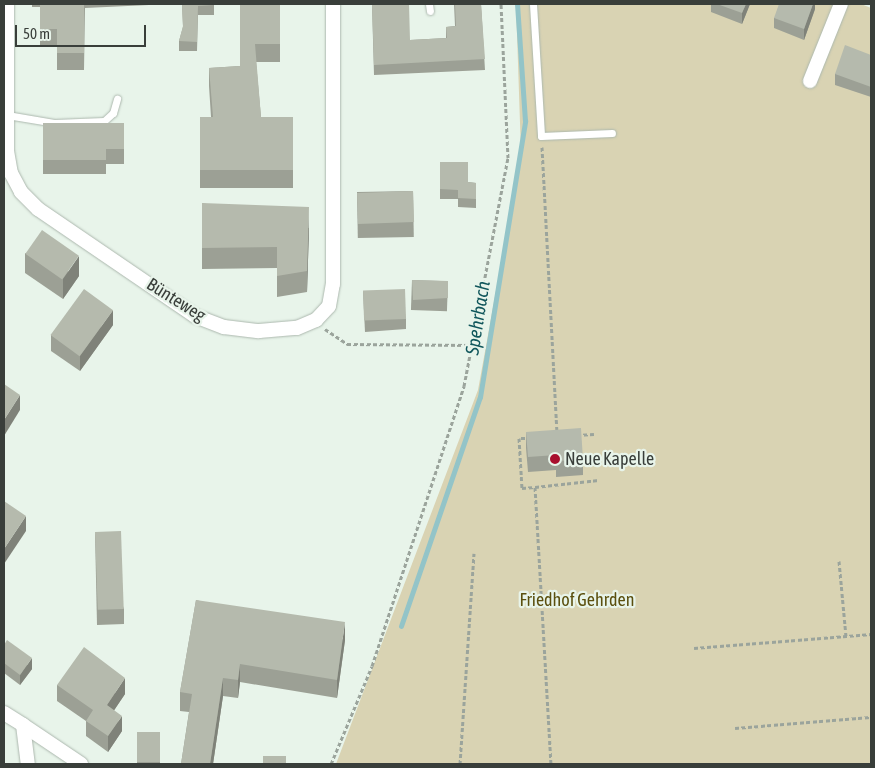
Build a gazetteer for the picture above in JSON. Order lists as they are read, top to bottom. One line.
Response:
{"streets":{"street":["Bünteweg"]},"water":["Spehrbach"],"parks":["Friedhof Gehrden"],"places":["Neue Kapelle"],"scale_bar":"50 m"}
